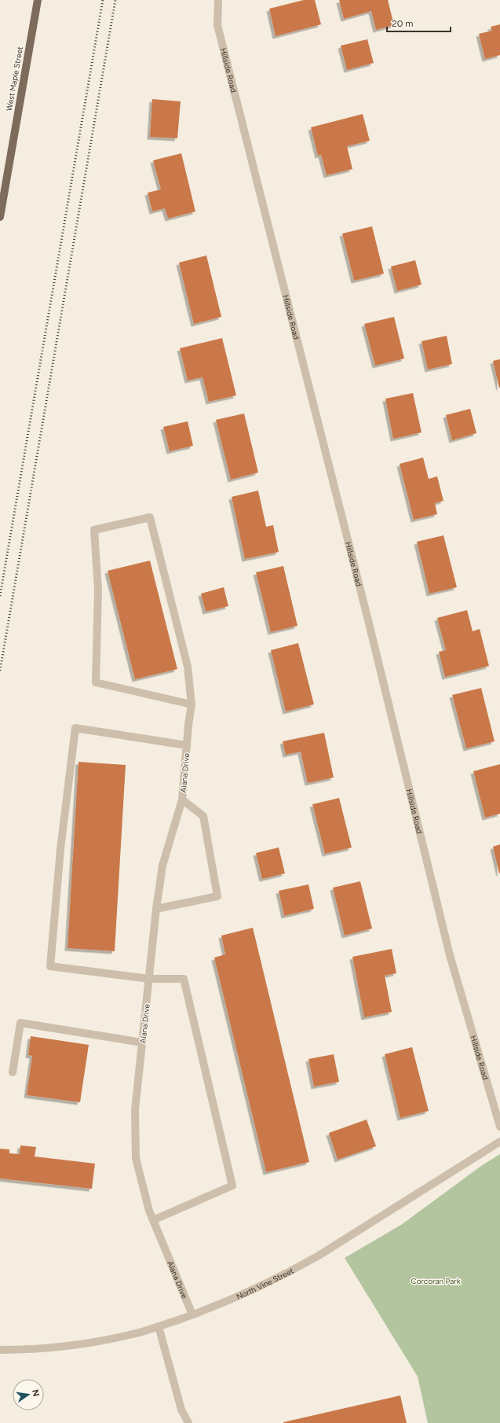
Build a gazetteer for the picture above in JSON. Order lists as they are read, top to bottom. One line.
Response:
{"streets":{"main road":["West Maple Street"],"street":["Hillside Road","Alana Drive","North Vine Street"]},"crossings":[["Alana Drive","North Vine Street"]],"parks":["Corcoran Park"],"scale_bar":"20 m","north":"right"}
